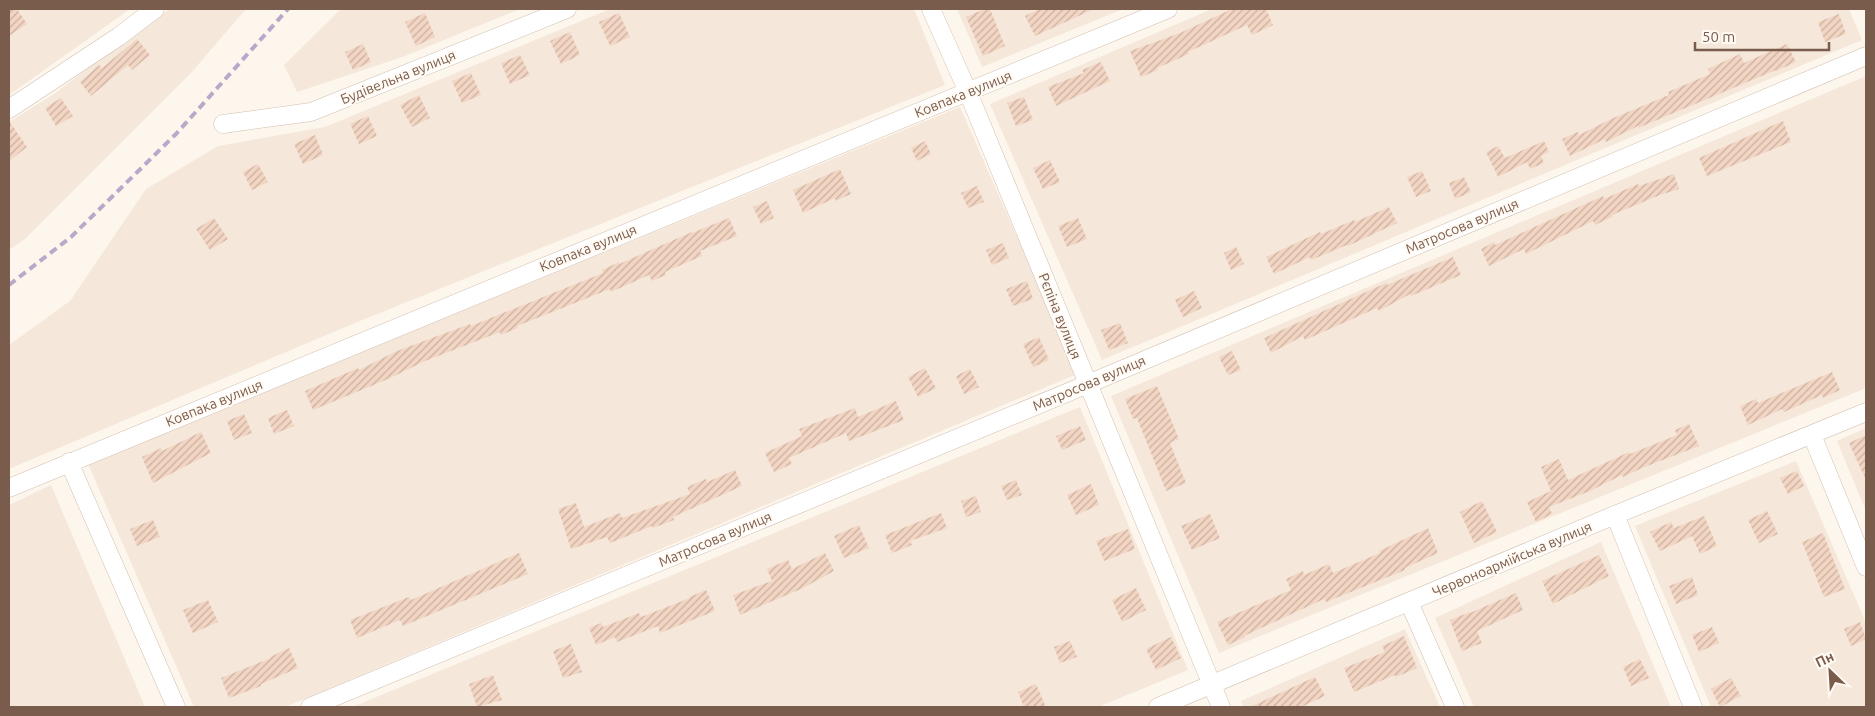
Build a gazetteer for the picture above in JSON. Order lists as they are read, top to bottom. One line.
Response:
{"streets":{"street":["Будівельна вулиця","Ковпака вулиця","Матросова вулиця","Рєпіна вулиця","Червоноармійська вулиця"]},"crossings":[["Ковпака вулиця","Рєпіна вулиця"],["Матросова вулиця","Рєпіна вулиця"],["Рєпіна вулиця","Червоноармійська вулиця"]],"scale_bar":"50 m","north":"top left"}
